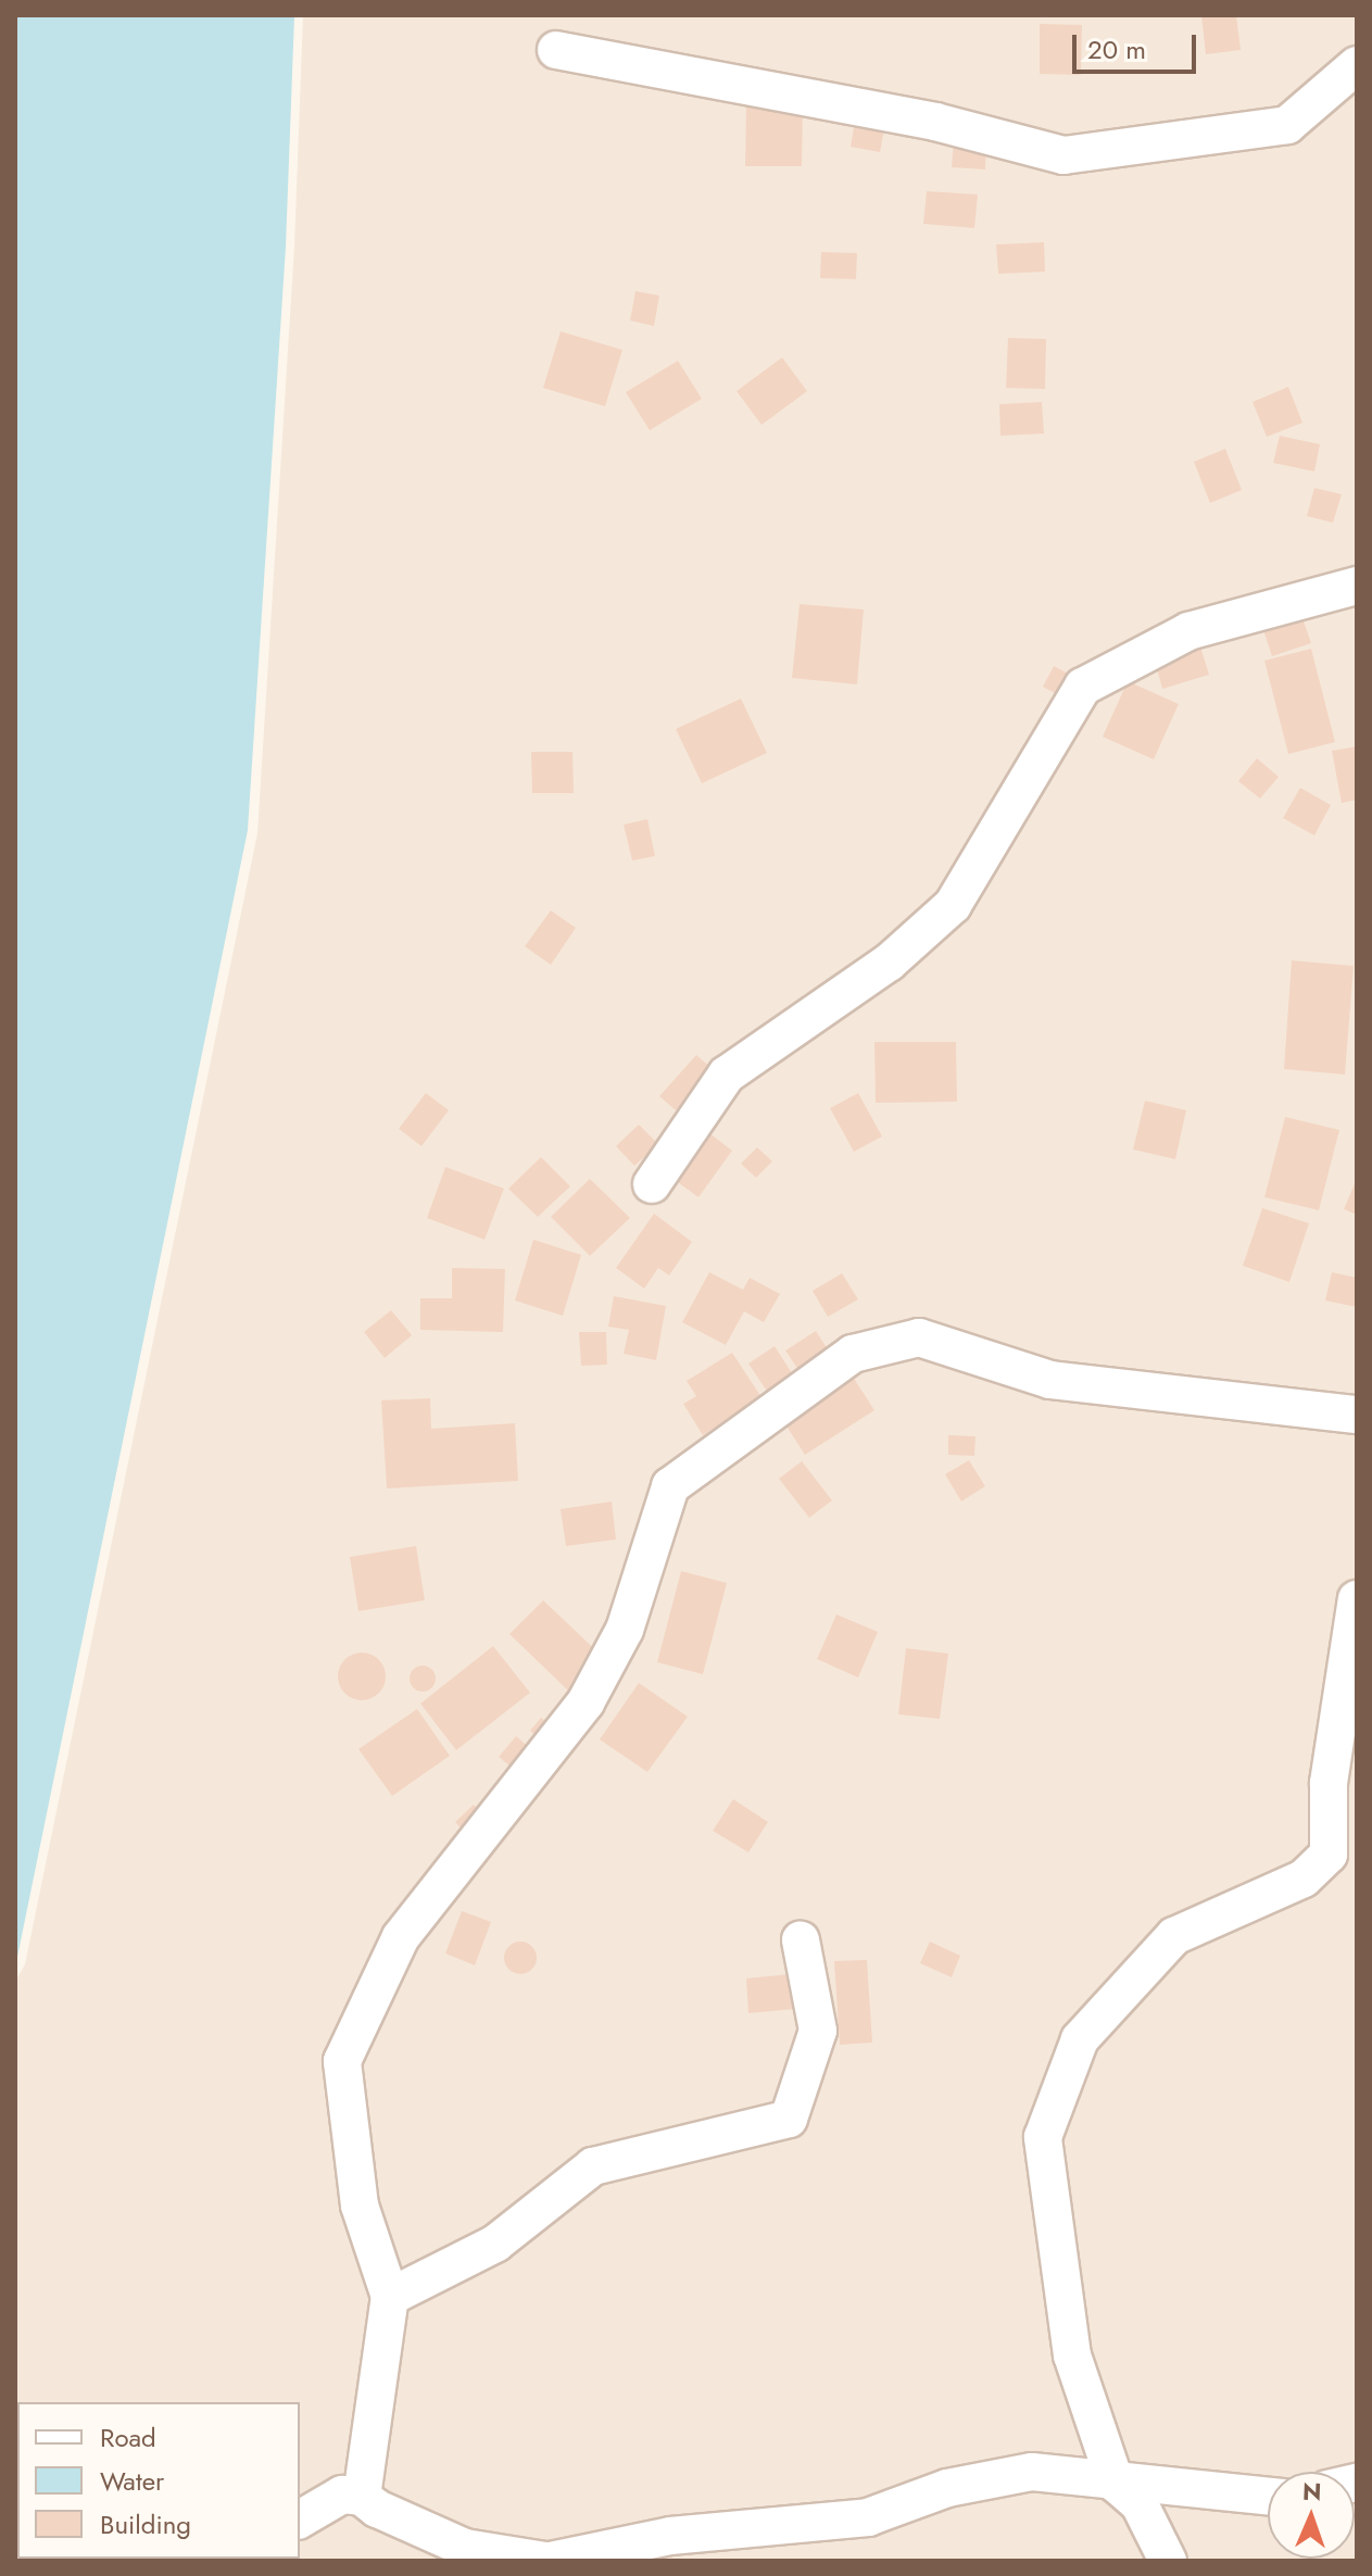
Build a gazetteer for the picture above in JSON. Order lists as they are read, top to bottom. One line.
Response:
{"legend":["Road","Water","Building"],"scale_bar":"20 m","north":"top"}
